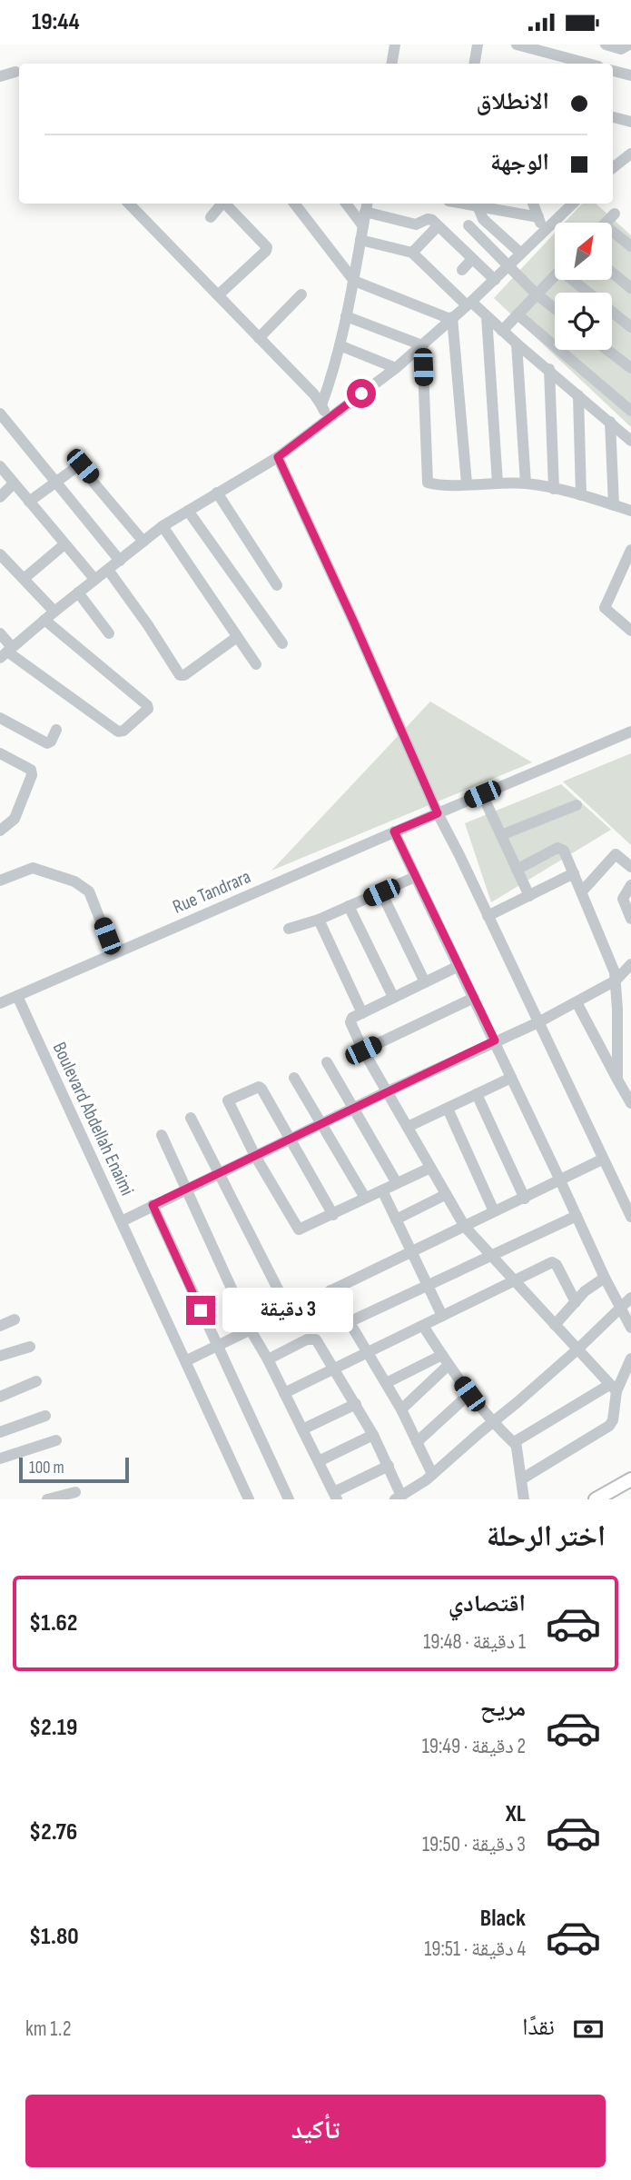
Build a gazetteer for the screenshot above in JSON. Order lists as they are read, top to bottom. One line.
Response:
{"streets":{"street":["Rue Tandrara","Boulevard Abdellah Enaimi"]},"crossings":[["Rue Tandrara","Boulevard Abdellah Enaimi"]],"scale_bar":"100 m","north":"top right","page":{"status":"19:44","banner":["الانطلاق","الوجهة"],"bubble":"3 دقيقة","scale":"100 m","heading":"اختر الرحلة","list":[{"name":"اقتصادي","note":"1 دقيقة · 19:48","value":"$1.62"},{"name":"مريح","note":"2 دقيقة · 19:49","value":"$2.19"},{"name":"XL","note":"3 دقيقة · 19:50","value":"$2.76"},{"name":"Black","note":"4 دقيقة · 19:51","value":"$1.80"}],"pay":["نقدًا","1.2 km"],"buttons":"تأكيد"}}
